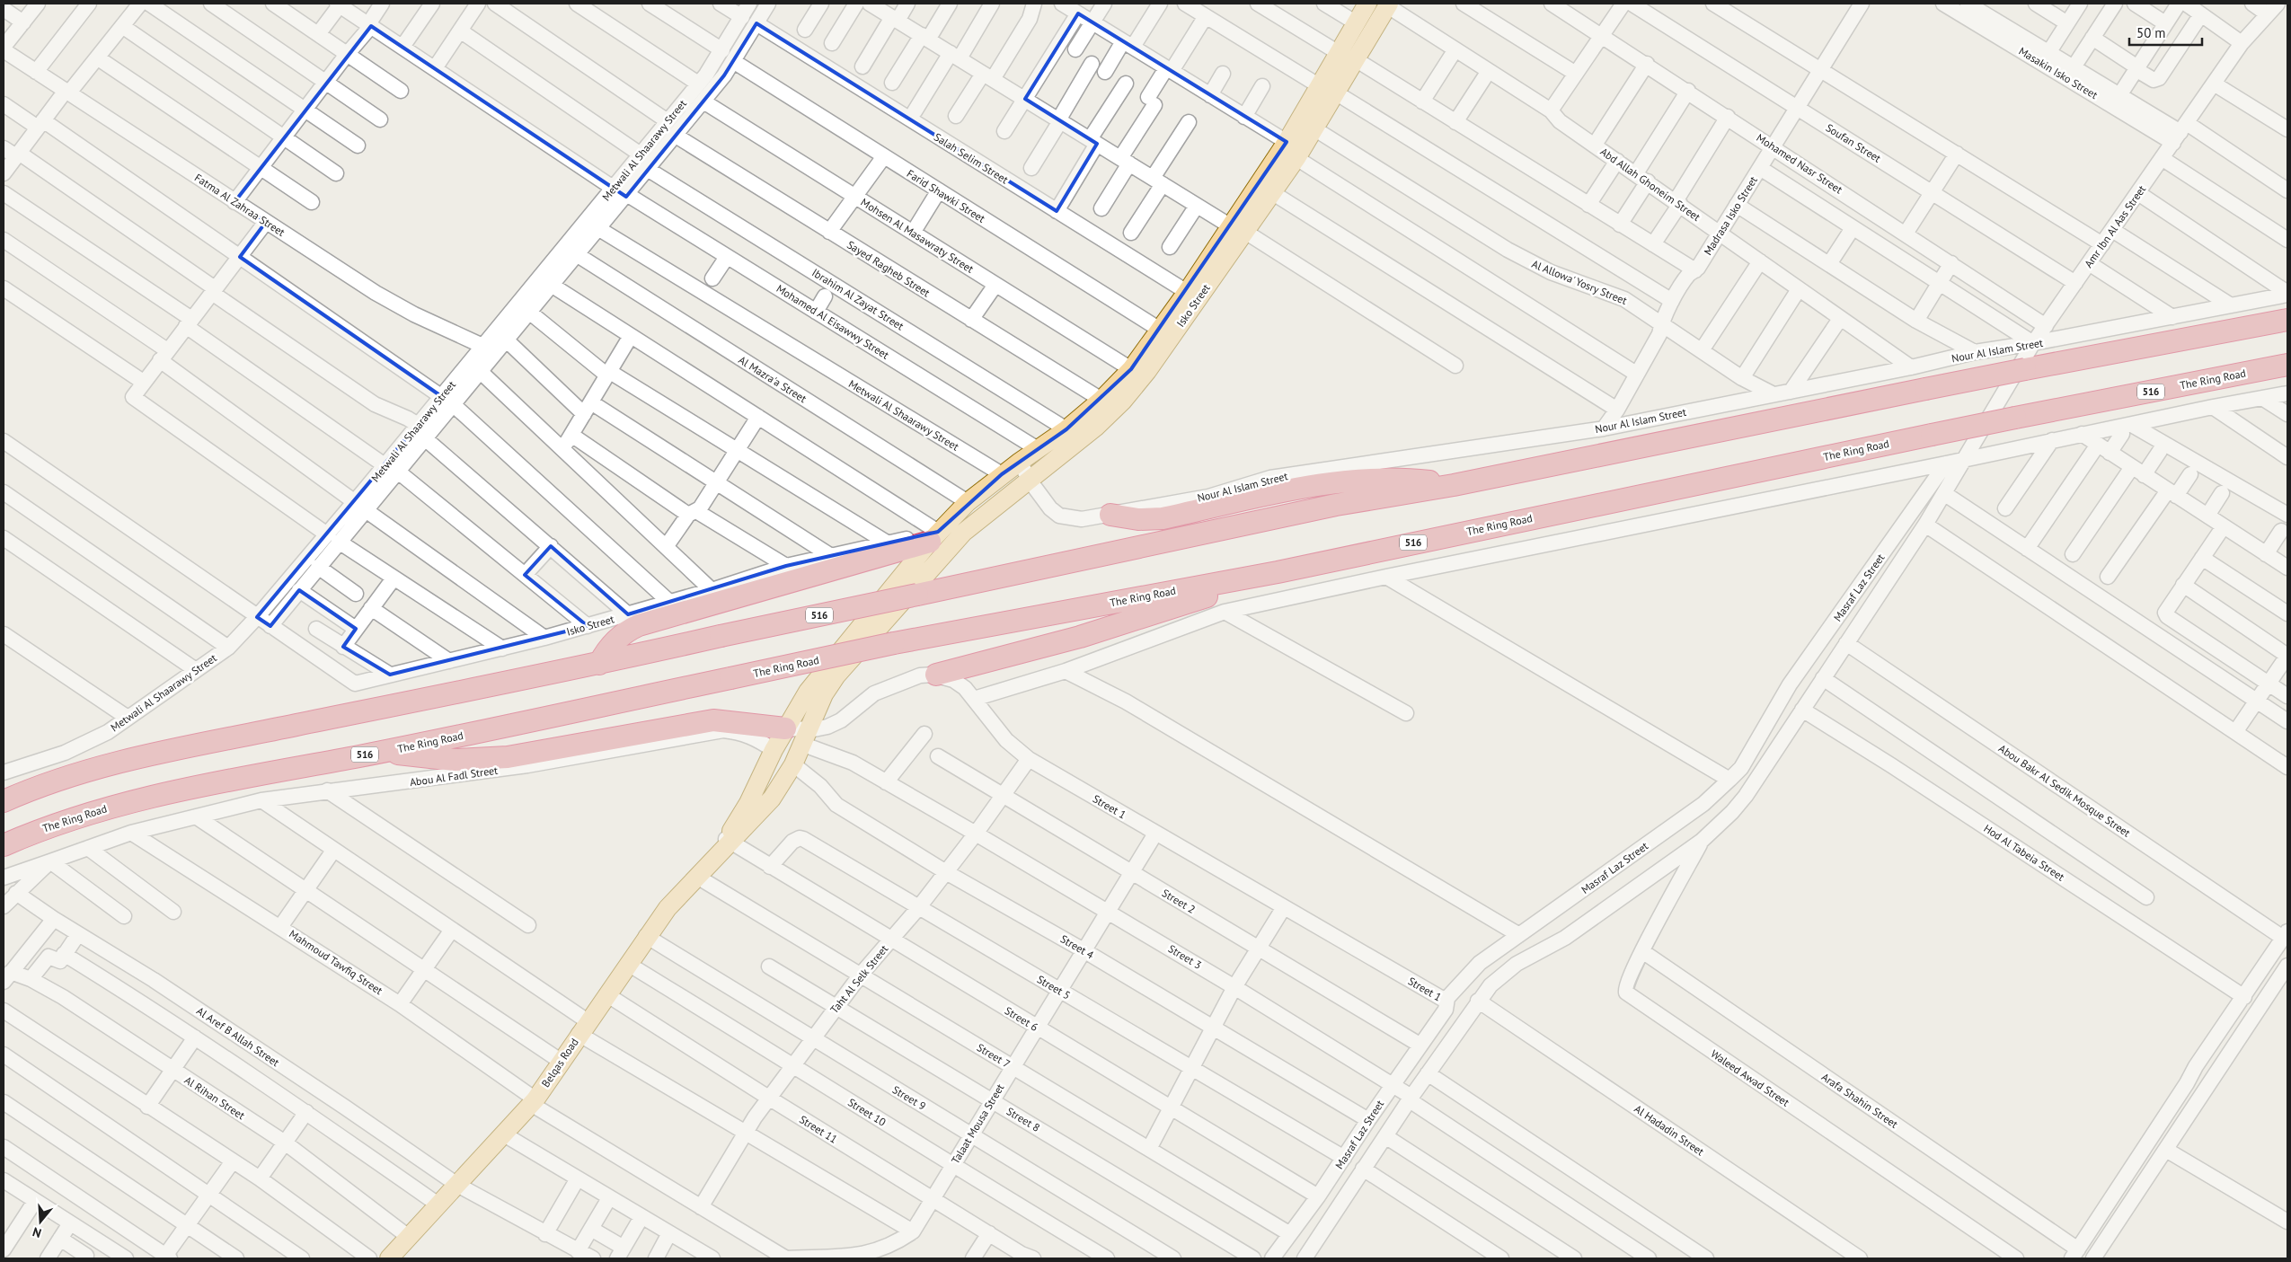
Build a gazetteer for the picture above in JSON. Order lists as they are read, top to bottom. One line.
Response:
{"streets":{"highway":["The Ring Road","516"],"main road":["Isko Street","Belqas Road"],"street":["Masakin Isko Street","Soufan Street","Metwali Al Shaarawy Street","Salah Selim Street","Mohamed Nasr Street","Abd Allah Ghoneim Street","Farid Shawki Street","Fatma Al Zahraa Street","Madrasa Isko Street","Amr Ibn Al Aas Street","Mohsen Al Masawraty Street","Sayed Ragheb Street","Al Allowa' Yosry Street","Ibrahim Al Zayat Street","Mohamed Al Eisawwy Street","Nour Al Islam Street","Al Mazra'a Street","Masraf Laz Street","Abou Al Fadl Street","Abou Bakr Al Sedik Mosque Street","Street 1","Hod Al Tabeia Street","Street 2","Street 4","Street 3","Mahmoud Tawfiq Street","Taht Al Selk Street","Street 5","Street 6","Al Aref B Allah Street","Street 7","Waleed Awad Street","Al Rihan Street","Street 9","Arafa Shahin Street","Street 10","Street 8","Talaat Mousa Street","Street 11","Al Hadadin Street"]},"crossings":[["Masakin Isko Street","Amr Ibn Al Aas Street"],["Soufan Street","Madrasa Isko Street"],["Soufan Street","Amr Ibn Al Aas Street"],["Metwali Al Shaarawy Street","Salah Selim Street"],["Metwali Al Shaarawy Street","Farid Shawki Street"],["Metwali Al Shaarawy Street","Fatma Al Zahraa Street"],["Metwali Al Shaarawy Street","Mohsen Al Masawraty Street"],["Metwali Al Shaarawy Street","Sayed Ragheb Street"],["Metwali Al Shaarawy Street","Ibrahim Al Zayat Street"],["Metwali Al Shaarawy Street","Isko Street"],["Metwali Al Shaarawy Street","Mohamed Al Eisawwy Street"],["Metwali Al Shaarawy Street","Al Mazra'a Street"],["Salah Selim Street","Isko Street"],["Mohamed Nasr Street","Madrasa Isko Street"],["Mohamed Nasr Street","Amr Ibn Al Aas Street"],["Abd Allah Ghoneim Street","Madrasa Isko Street"],["Abd Allah Ghoneim Street","Isko Street"],["Abd Allah Ghoneim Street","Nour Al Islam Street"],["Farid Shawki Street","Isko Street"],["Madrasa Isko Street","Al Allowa' Yosry Street"],["Madrasa Isko Street","Nour Al Islam Street"],["Amr Ibn Al Aas Street","Nour Al Islam Street"],["Amr Ibn Al Aas Street","Masraf Laz Street"],["Mohsen Al Masawraty Street","Isko Street"],["Sayed Ragheb Street","Isko Street"],["Al Allowa' Yosry Street","Isko Street"],["Al Allowa' Yosry Street","Nour Al Islam Street"],["Ibrahim Al Zayat Street","Isko Street"],["Isko Street","Mohamed Al Eisawwy Street"],["Isko Street","Nour Al Islam Street"],["Isko Street","Al Mazra'a Street"],["Masraf Laz Street","Abou Bakr Al Sedik Mosque Street"],["Masraf Laz Street","Street 1"],["Masraf Laz Street","Hod Al Tabeia Street"],["Masraf Laz Street","Street 2"],["Masraf Laz Street","Street 4"],["Masraf Laz Street","Street 3"],["Masraf Laz Street","Street 5"],["Masraf Laz Street","Street 6"],["Masraf Laz Street","Street 7"],["Masraf Laz Street","Waleed Awad Street"],["Masraf Laz Street","Al Hadadin Street"],["Abou Al Fadl Street","Mahmoud Tawfiq Street"],["Street 1","Street 3"],["Street 1","Taht Al Selk Street"],["Street 1","Talaat Mousa Street"],["Street 2","Taht Al Selk Street"],["Street 2","Talaat Mousa Street"],["Street 4","Taht Al Selk Street"],["Street 4","Talaat Mousa Street"],["Street 3","Taht Al Selk Street"],["Street 3","Talaat Mousa Street"],["Mahmoud Tawfiq Street","Taht Al Selk Street"],["Mahmoud Tawfiq Street","Belqas Road"],["Mahmoud Tawfiq Street","Talaat Mousa Street"],["Taht Al Selk Street","Street 5"],["Taht Al Selk Street","Street 6"],["Taht Al Selk Street","Street 7"],["Taht Al Selk Street","Street 9"],["Taht Al Selk Street","Street 10"],["Taht Al Selk Street","Street 8"],["Taht Al Selk Street","Street 11"],["Street 5","Street 6"],["Street 5","Talaat Mousa Street"],["Street 6","Belqas Road"],["Street 6","Talaat Mousa Street"],["Al Aref B Allah Street","Belqas Road"],["Street 7","Belqas Road"],["Street 7","Talaat Mousa Street"],["Belqas Road","Al Rihan Street"],["Belqas Road","Street 9"],["Belqas Road","Street 10"],["Belqas Road","Street 11"],["Waleed Awad Street","Arafa Shahin Street"],["Street 9","Talaat Mousa Street"],["Street 10","Talaat Mousa Street"],["Street 8","Talaat Mousa Street"],["Talaat Mousa Street","Street 11"]],"scale_bar":"50 m","north":"bottom"}
